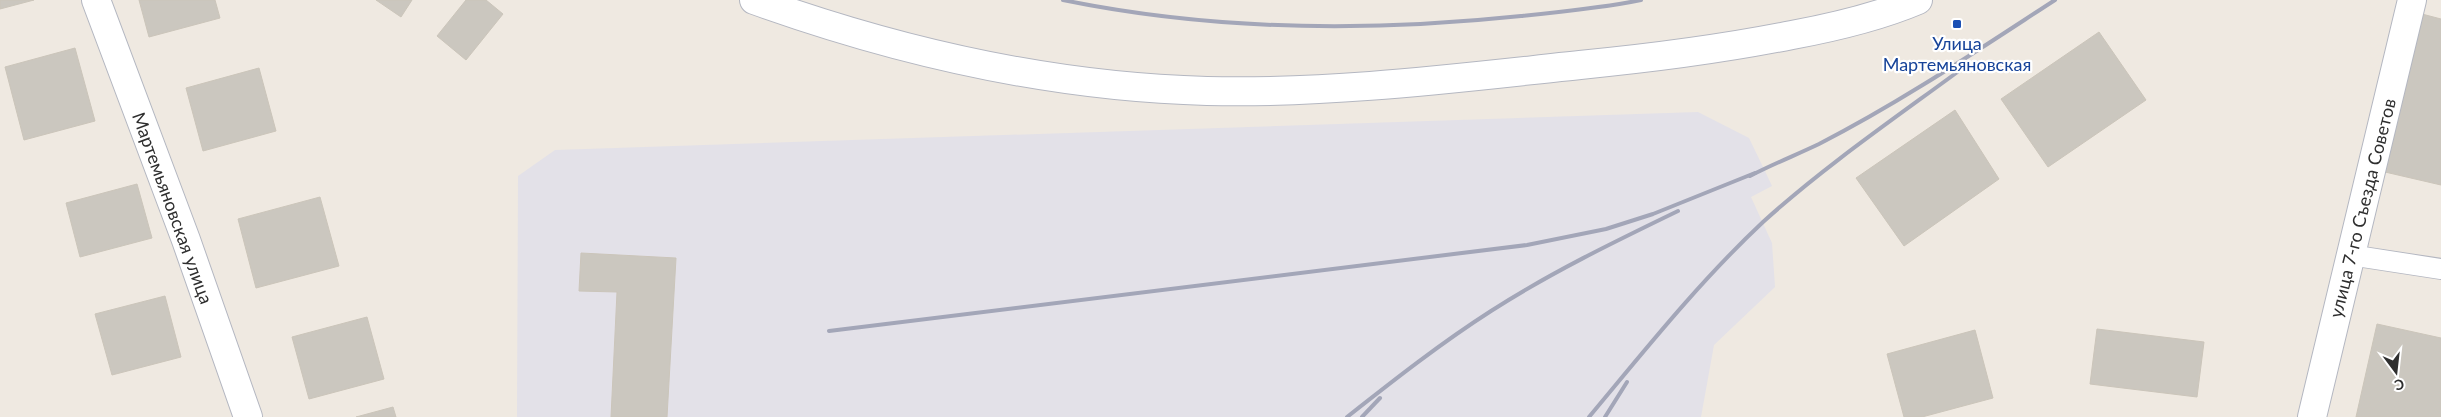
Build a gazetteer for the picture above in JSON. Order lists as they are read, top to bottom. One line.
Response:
{"streets":{"main road":["Мартемьяновская улица","улица 7-го Съезда Советов"]},"places":{"transit":["Улица Мартемьяновская"]},"north":"bottom"}
